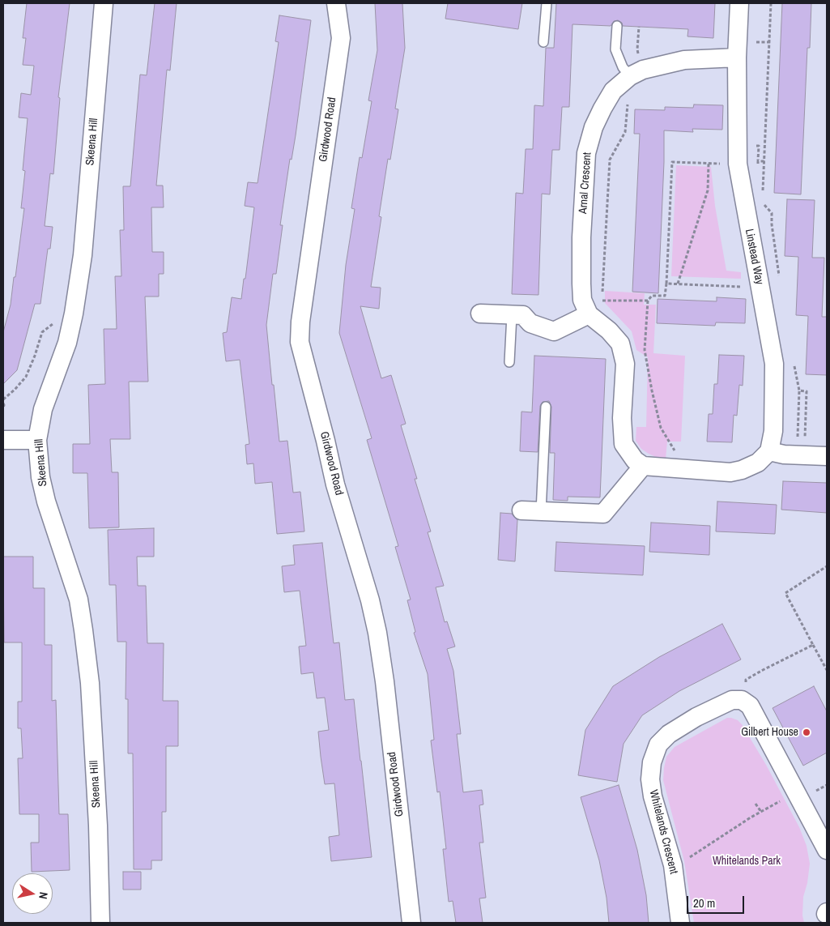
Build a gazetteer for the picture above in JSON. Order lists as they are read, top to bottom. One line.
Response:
{"streets":{"street":["Girdwood Road","Skeena Hill","Arnal Crescent","Linstead Way","Whitelands Crescent"]},"crossings":[["Arnal Crescent","Linstead Way"]],"parks":["Whitelands Park"],"places":["Gilbert House"],"scale_bar":"20 m","north":"right"}
